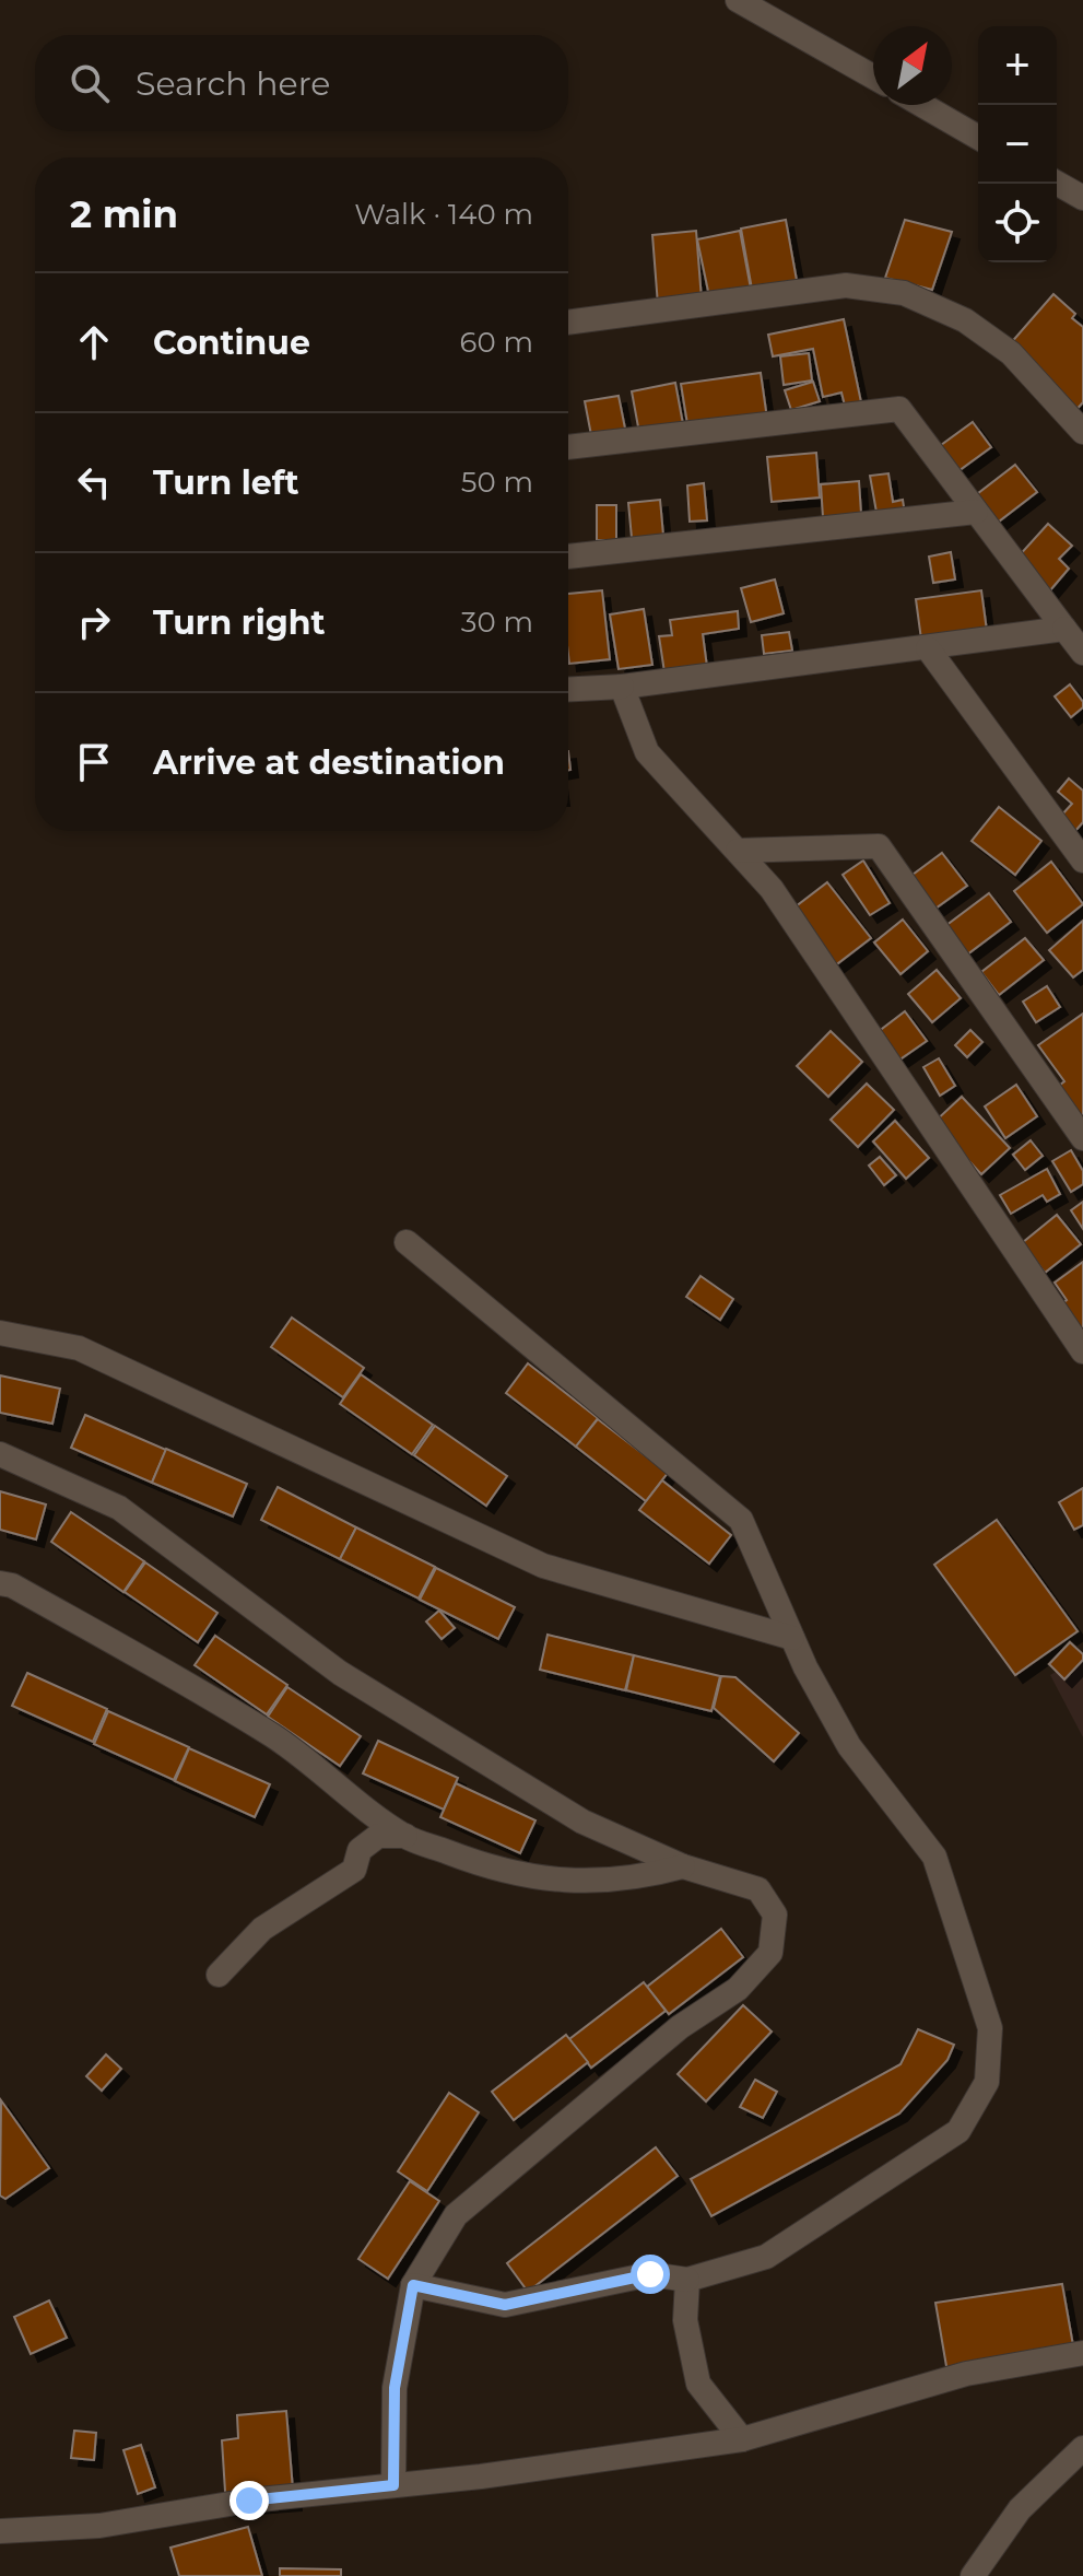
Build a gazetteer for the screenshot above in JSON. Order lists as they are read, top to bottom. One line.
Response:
{"north":"top right","page":{"map_buttons":["+","−"],"search":"Search here","heading":["2 min","Walk · 140 m"],"list":[["Continue","60 m"],["Turn left","50 m"],["Turn right","30 m"],"Arrive at destination"]}}
